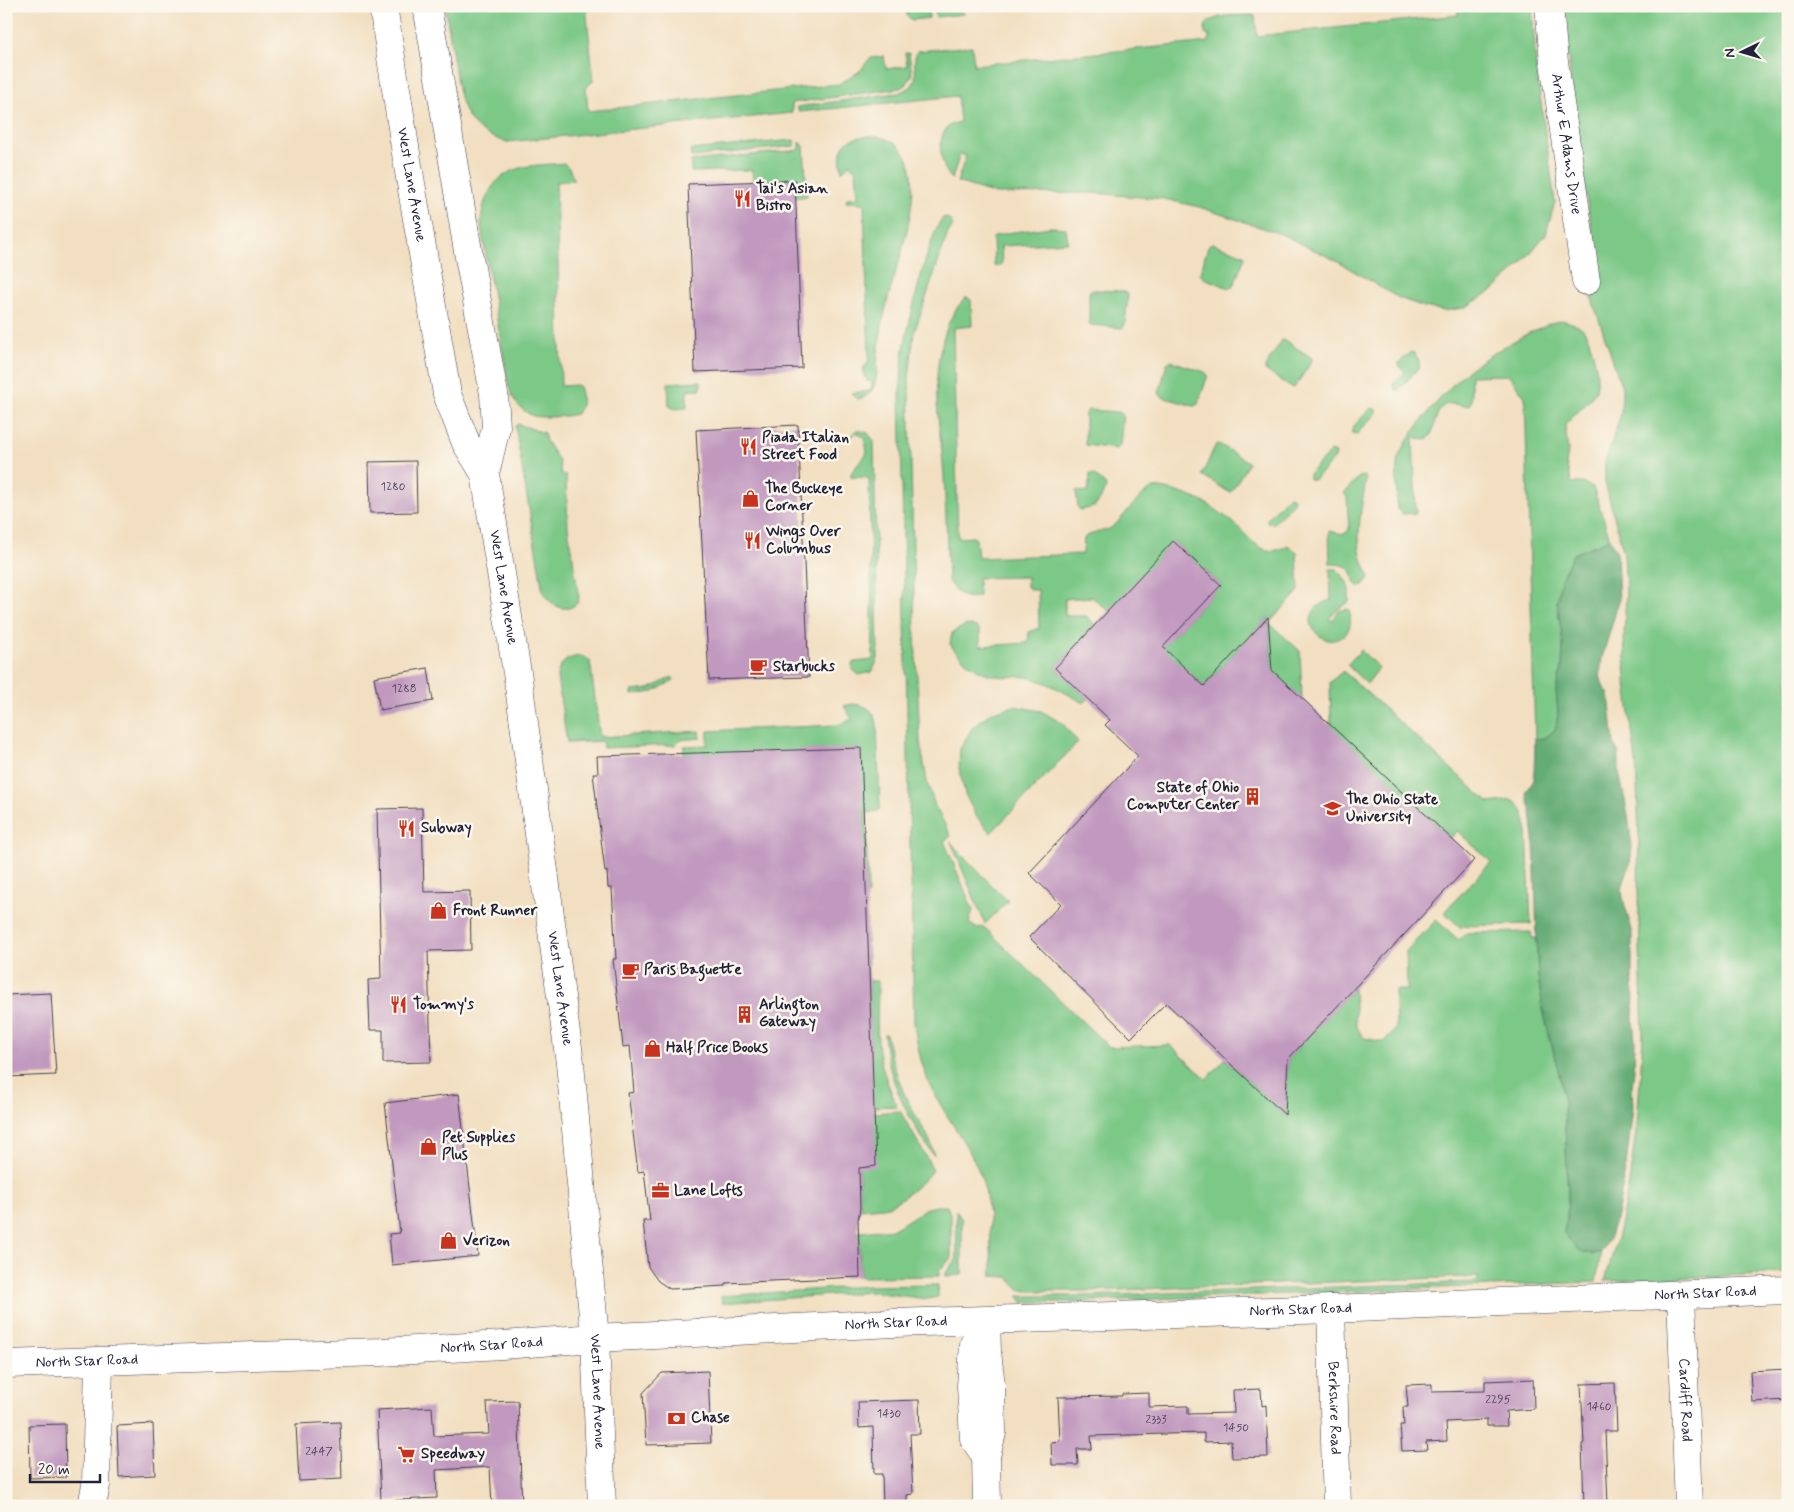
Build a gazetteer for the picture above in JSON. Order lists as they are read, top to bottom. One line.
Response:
{"streets":{"street":["Arthur E Adams Drive","West Lane Avenue","North Star Road","Cardiff Road","Berkshire Road"]},"crossings":[["West Lane Avenue","North Star Road"],["North Star Road","Cardiff Road"],["North Star Road","Berkshire Road"]],"places":{"restaurant":["Tai's Asian Bistro","Piada Italian Street Food","Wings Over Columbus","Subway","Tommy's"],"shop":["The Buckeye Corner","Front Runner","Half Price Books","Pet Supplies Plus","Verizon"],"cafe":["Starbucks","Paris Baguette"],"building":["State of Ohio Computer Center","Arlington Gateway"],"school or university":["The Ohio State University"],"office":["Lane Lofts"],"bank":["Chase"],"supermarket":["Speedway"]},"house_numbers":["1280","1288","2295","1460","1430","2333","1450","2447"],"scale_bar":"20 m","north":"left"}
